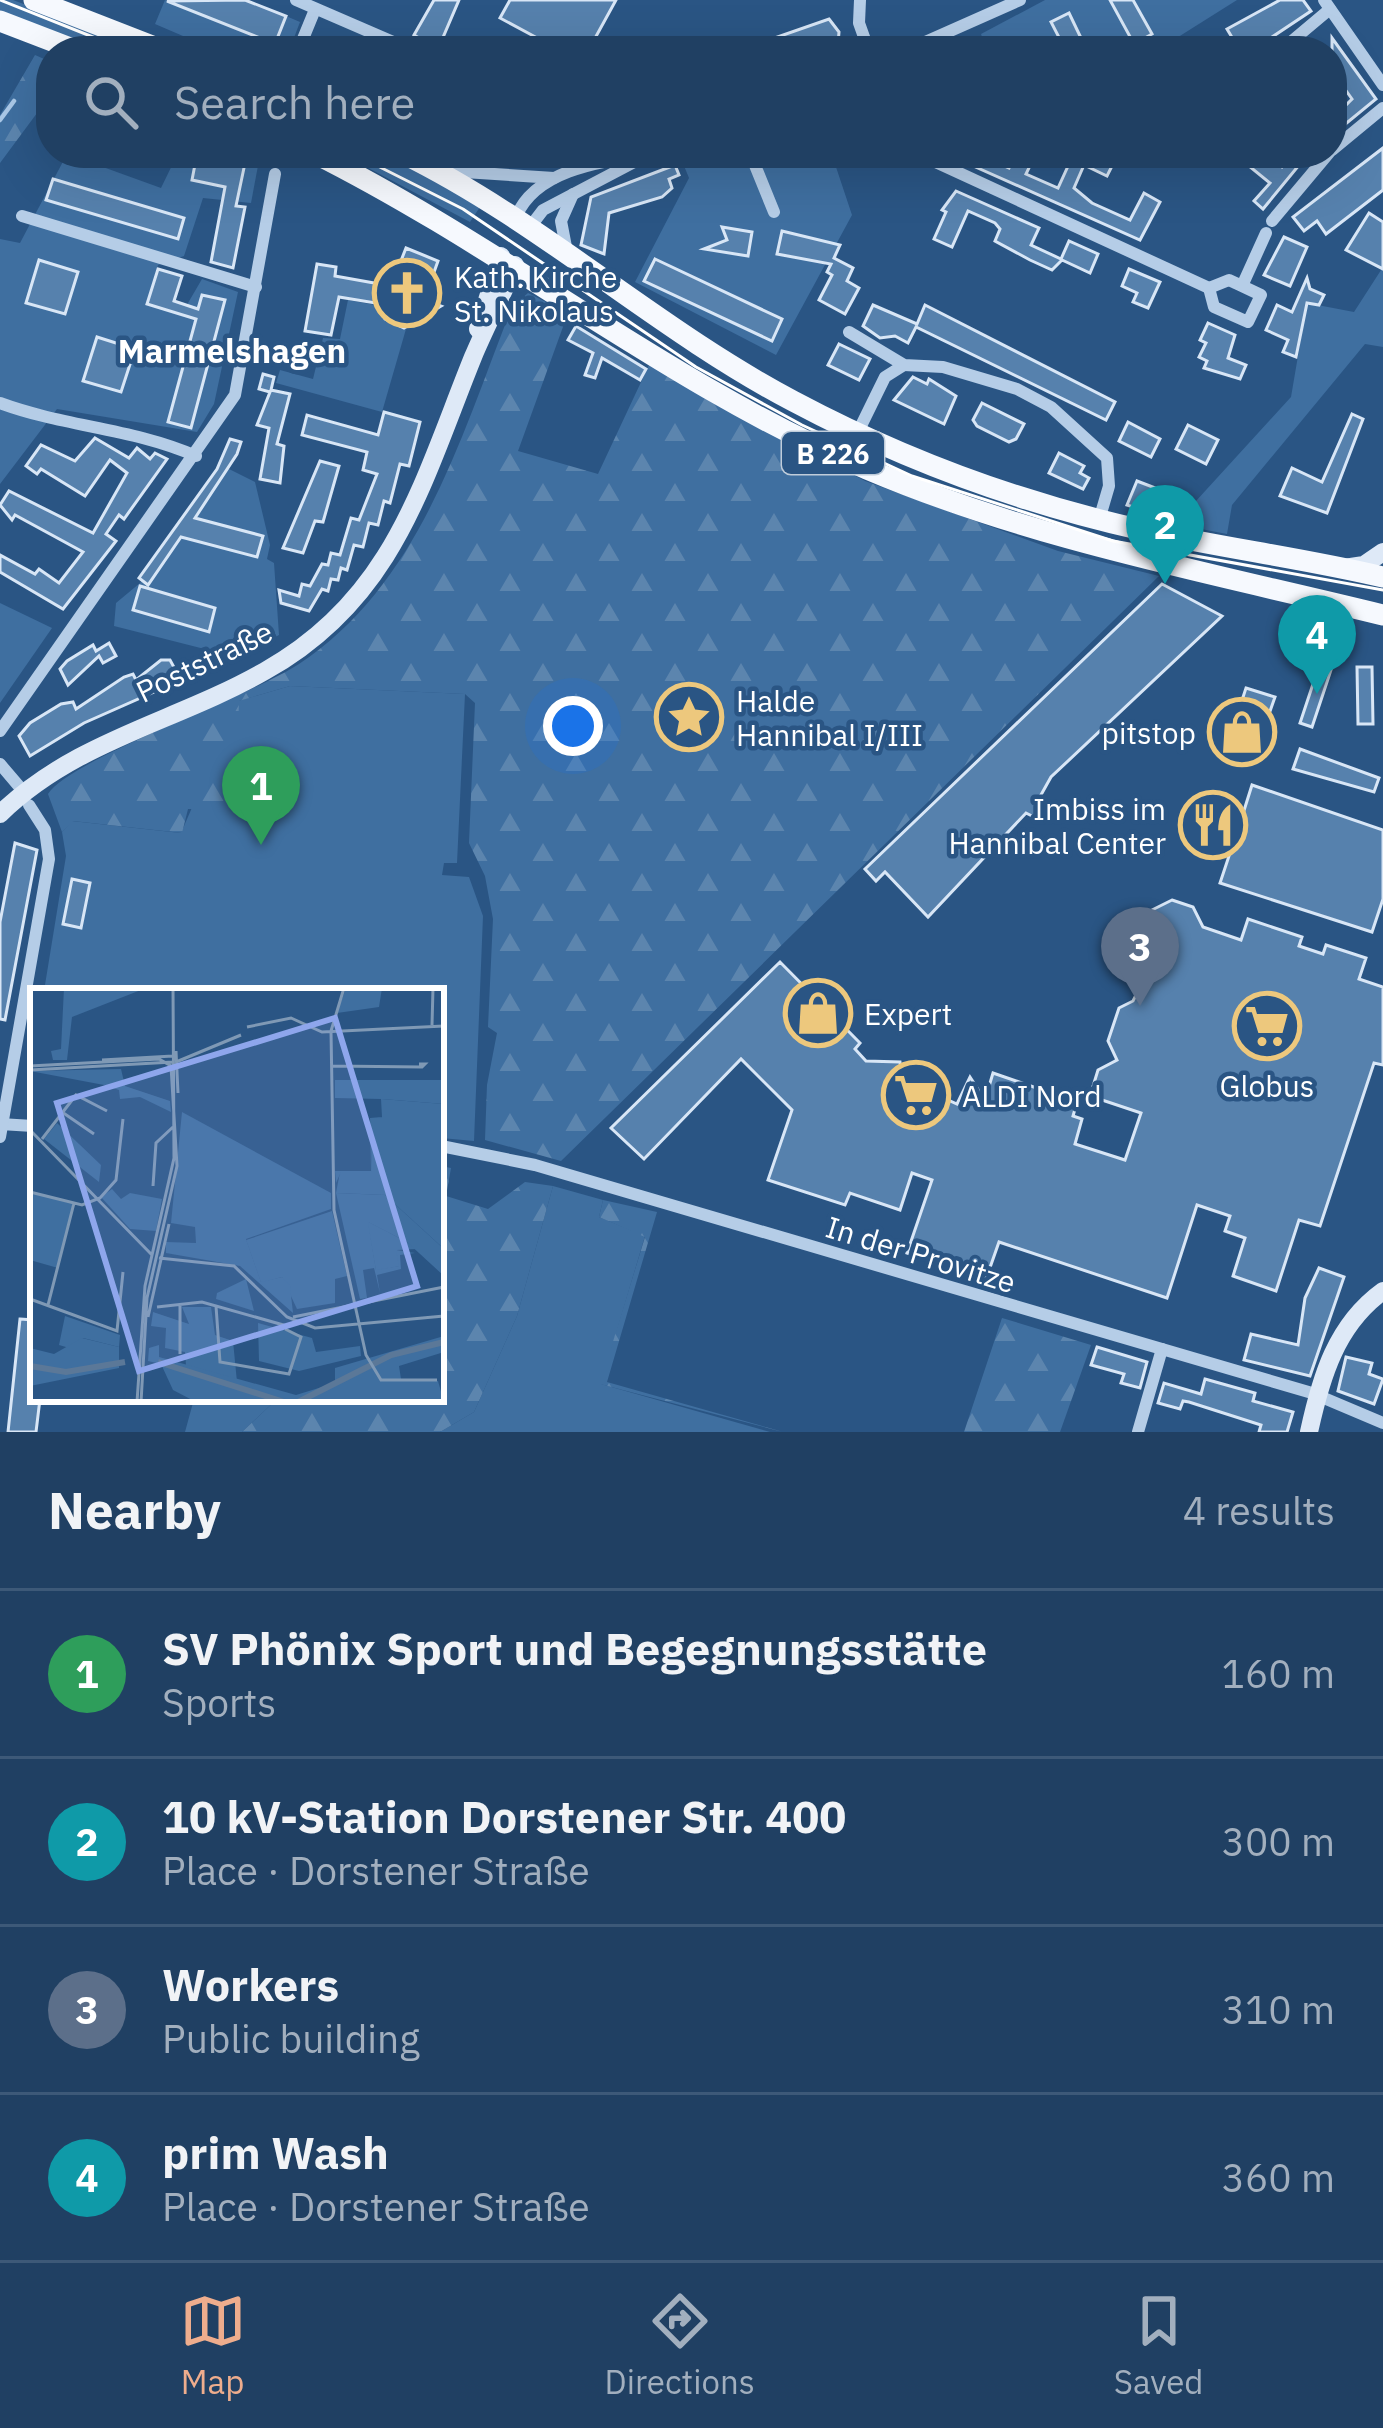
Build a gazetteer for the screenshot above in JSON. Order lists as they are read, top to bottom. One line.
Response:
{"streets":{"main road":["B 226"],"street":["Poststraße","In der Provitze"]},"crossings":[["B 226","Poststraße"]],"districts":["Marmelshagen"],"places":{"church":["Kath. Kirche St. Nikolaus"],"place":["Halde Hannibal I/III"],"shop":["pitstop","Expert"],"restaurant":["Imbiss im Hannibal Center"],"supermarket":["Globus","ALDI Nord"]},"page":{"search":"Search here","pins":["2","4","1","3"],"heading":["Nearby","4 results"],"list":[{"mark":"1","name":"SV Phönix Sport und Begegnungsstätte","note":"Sports","value":"160 m"},{"mark":"2","name":"10 kV-Station Dorstener Str. 400","note":"Place · Dorstener Straße","value":"300 m"},{"mark":"3","name":"Workers","note":"Public building","value":"310 m"},{"mark":"4","name":"prim Wash","note":"Place · Dorstener Straße","value":"360 m"}],"nav":["Map","Directions","Saved"]}}
